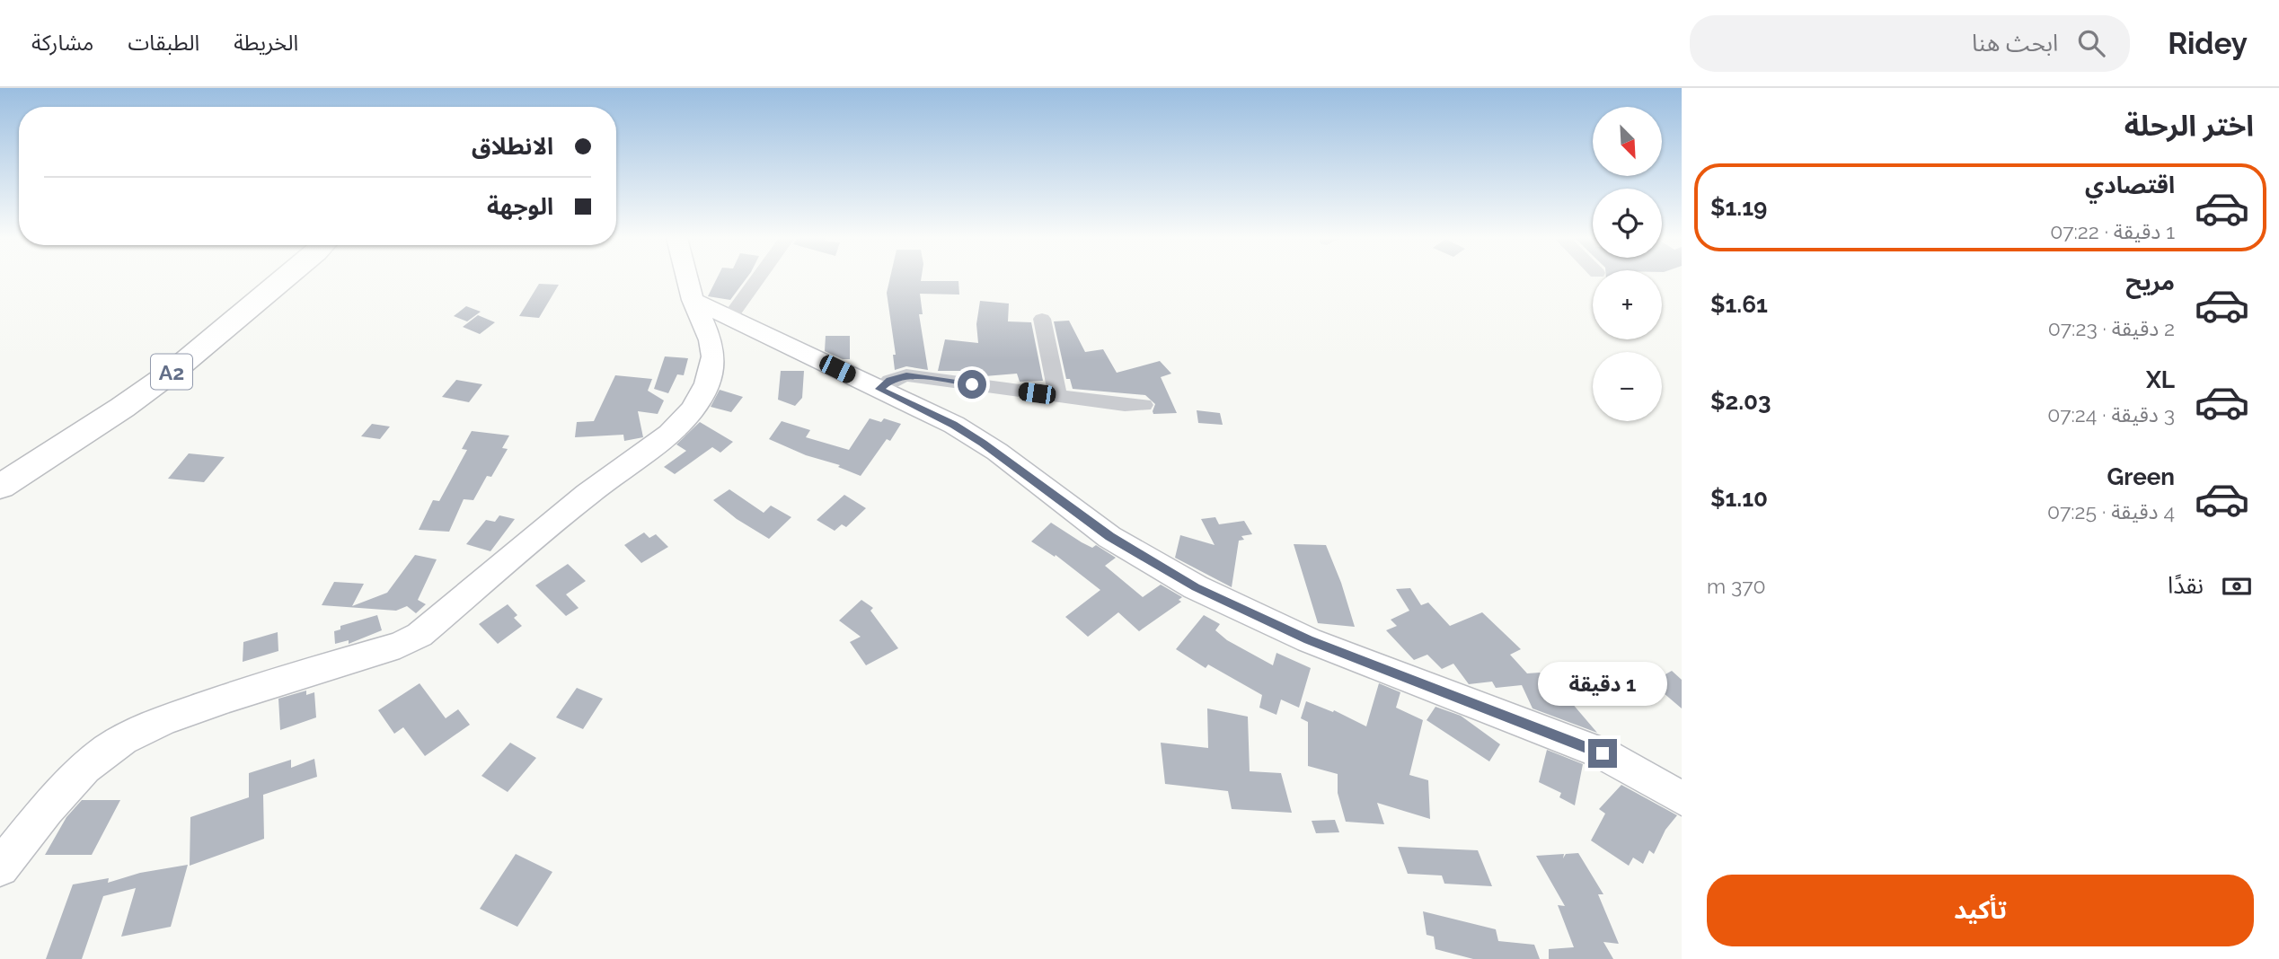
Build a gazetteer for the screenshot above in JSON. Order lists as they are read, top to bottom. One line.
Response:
{"streets":{"highway":["A2"]},"north":"bottom right","page":{"header":"Ridey","search":"ابحث هنا","nav":["الخريطة","الطبقات","مشاركة"],"heading":"اختر الرحلة","map_buttons":["+","−"],"banner":["الانطلاق","الوجهة"],"list":[{"name":"اقتصادي","note":"1 دقيقة · 07:22","value":"$1.19"},{"name":"مريح","note":"2 دقيقة · 07:23","value":"$1.61"},{"name":"XL","note":"3 دقيقة · 07:24","value":"$2.03"},{"name":"Green","note":"4 دقيقة · 07:25","value":"$1.10"}],"pay":["نقدًا","370 m"],"bubble":"1 دقيقة","buttons":"تأكيد"}}
